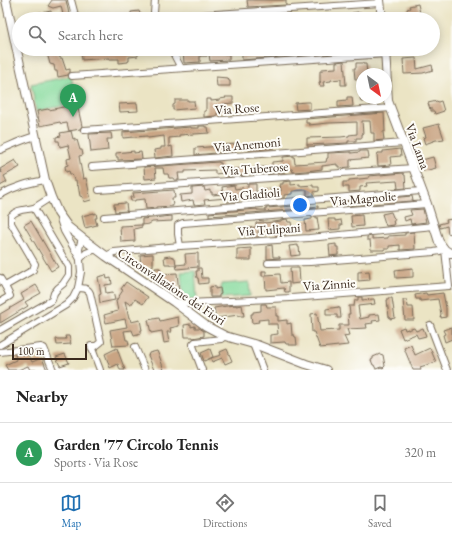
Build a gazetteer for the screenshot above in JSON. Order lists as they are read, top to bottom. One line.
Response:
{"streets":{"street":["Via Rose","Via Anemoni","Via Lama","Via Tuberose","Via Gladioli","Via Magnolie","Via Tulipani","Via Zinnie","Circonvallazione dei Fiori"]},"crossings":[["Via Rose","Via Lama"],["Via Anemoni","Via Lama"],["Via Lama","Via Tuberose"],["Via Lama","Via Gladioli"],["Via Lama","Via Magnolie"],["Via Lama","Via Tulipani"],["Via Lama","Via Zinnie"],["Via Magnolie","Via Tulipani"],["Via Tulipani","Circonvallazione dei Fiori"],["Via Zinnie","Circonvallazione dei Fiori"]],"scale_bar":"100 m","north":"bottom right","page":{"search":"Search here","pins":"A","scale":"100 m","heading":"Nearby","list":[{"mark":"A","name":"Garden '77 Circolo Tennis","note":"Sports · Via Rose","value":"320 m"}],"nav":["Map","Directions","Saved"]}}
